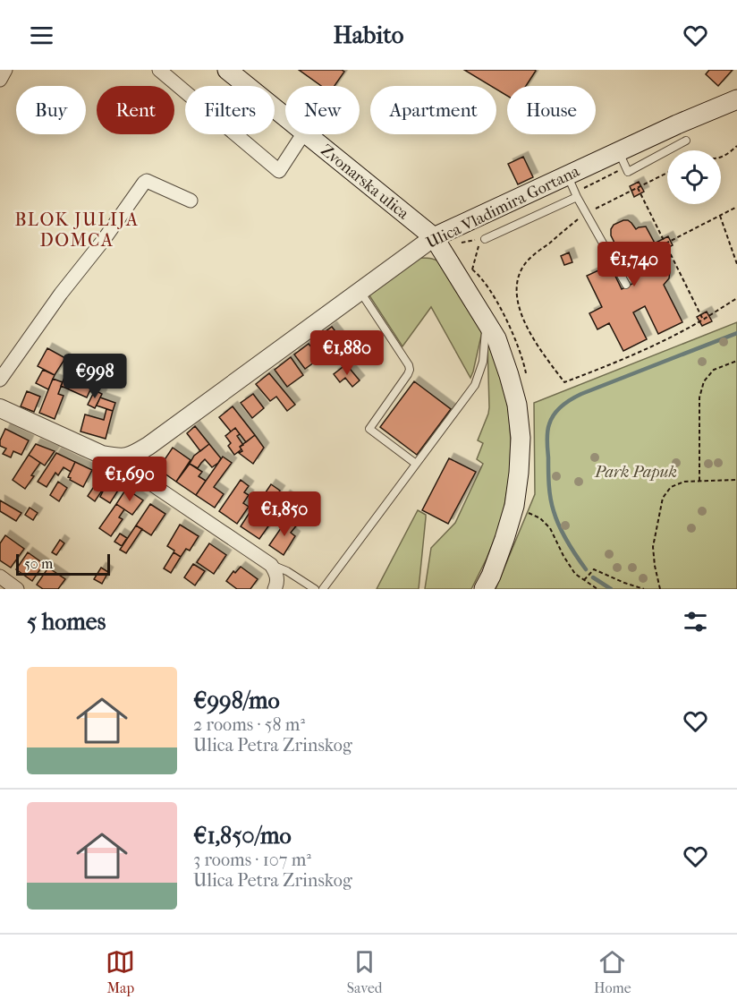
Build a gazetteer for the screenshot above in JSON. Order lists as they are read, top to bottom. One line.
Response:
{"streets":{"main road":["Zvonarska ulica","Ulica Vladimira Gortana"]},"crossings":[["Zvonarska ulica","Ulica Vladimira Gortana"]],"districts":["BLOK JULIJA DOMCA"],"parks":["Park Papuk"],"scale_bar":"50 m","page":{"header":"Habito","chip":["Buy","Rent","Filters","New","Apartment","House"],"price":["€1,740","€1,880","€998","€1,690","€1,850"],"scale":"50 m","heading":"5 homes","list":[{"name":"€998/mo","note":"2 rooms · 58 m² · Ulica Petra Zrinskog"},{"name":"€1,850/mo","note":"3 rooms · 107 m² · Ulica Petra Zrinskog"}],"tabs":["Map","Saved","Home"]}}
